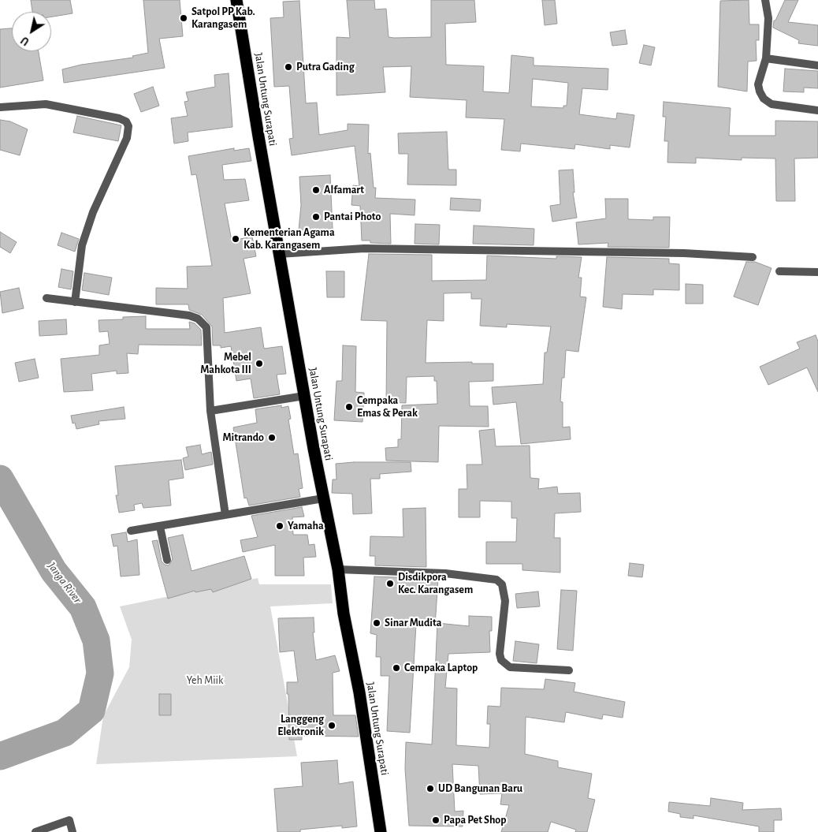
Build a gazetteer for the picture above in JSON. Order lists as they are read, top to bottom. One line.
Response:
{"streets":{"highway":["Jalan Untung Surapati"]},"water":["Janga River"],"parks":["Yeh Miik"],"places":["Satpol PP Kab. Karangasem","Putra Gading","Alfamart","Pantai Photo","Kementerian Agama Kab. Karangasem","Mebel Mahkota III","Cempaka Emas & Perak","Mitrando","Yamaha","Disdikpora Kec. Karangasem","Sinar Mudita","Cempaka Laptop","Langgeng Elektronik","UD Bangunan Baru","Papa Pet Shop"],"north":"bottom left"}
